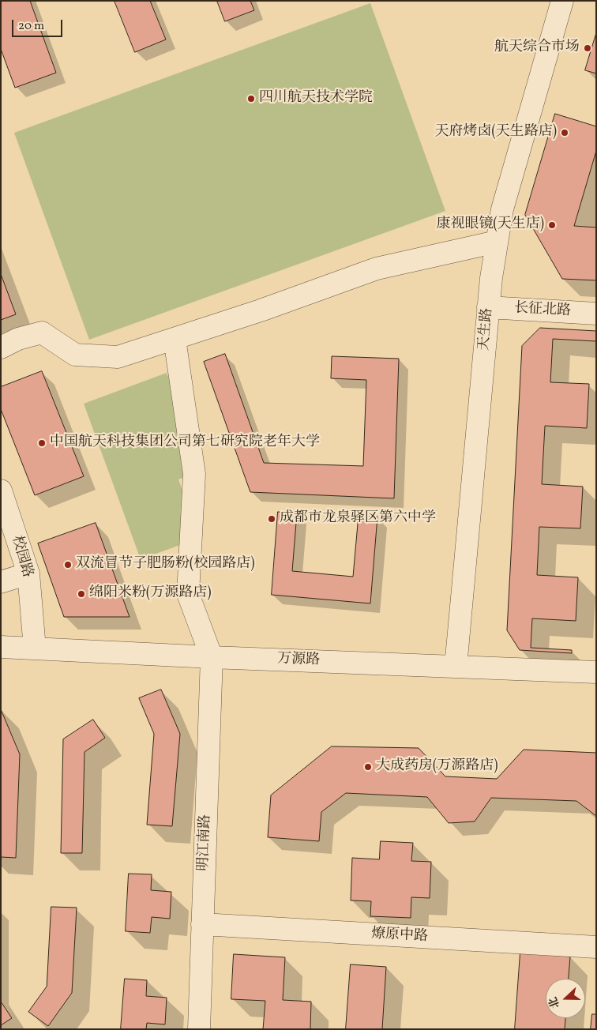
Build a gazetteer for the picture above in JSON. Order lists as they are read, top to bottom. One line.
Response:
{"streets":{"street":["长征北路","天生路","校园路","万源路","明江南路","燎原中路"]},"crossings":[["长征北路","天生路"],["天生路","万源路"],["校园路","万源路"],["万源路","明江南路"],["明江南路","燎原中路"]],"places":["航天综合市场","四川航天技术学院","天府烤卤(天生路店)","康视眼镜(天生店)","中国航天科技集团公司第七研究院老年大学","成都市龙泉驿区第六中学","双流冒节子肥肠粉(校园路店)","绵阳米粉(万源路店)","大成药房(万源路店)"],"scale_bar":"20 m","north":"left"}
